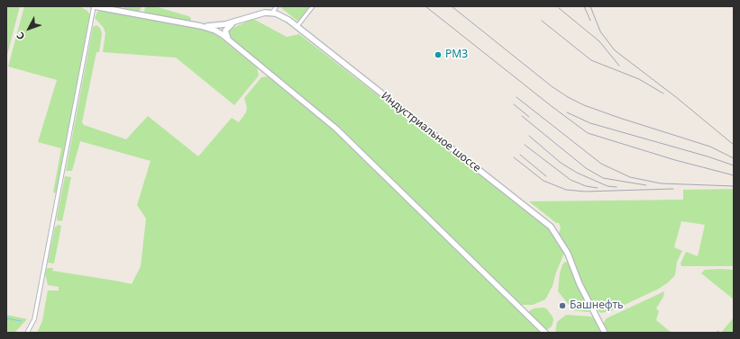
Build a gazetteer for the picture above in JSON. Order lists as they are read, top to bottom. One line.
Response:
{"streets":{"main road":["Индустриальное шоссе"]},"places":["РМЗ","Башнефть"],"north":"bottom left"}
